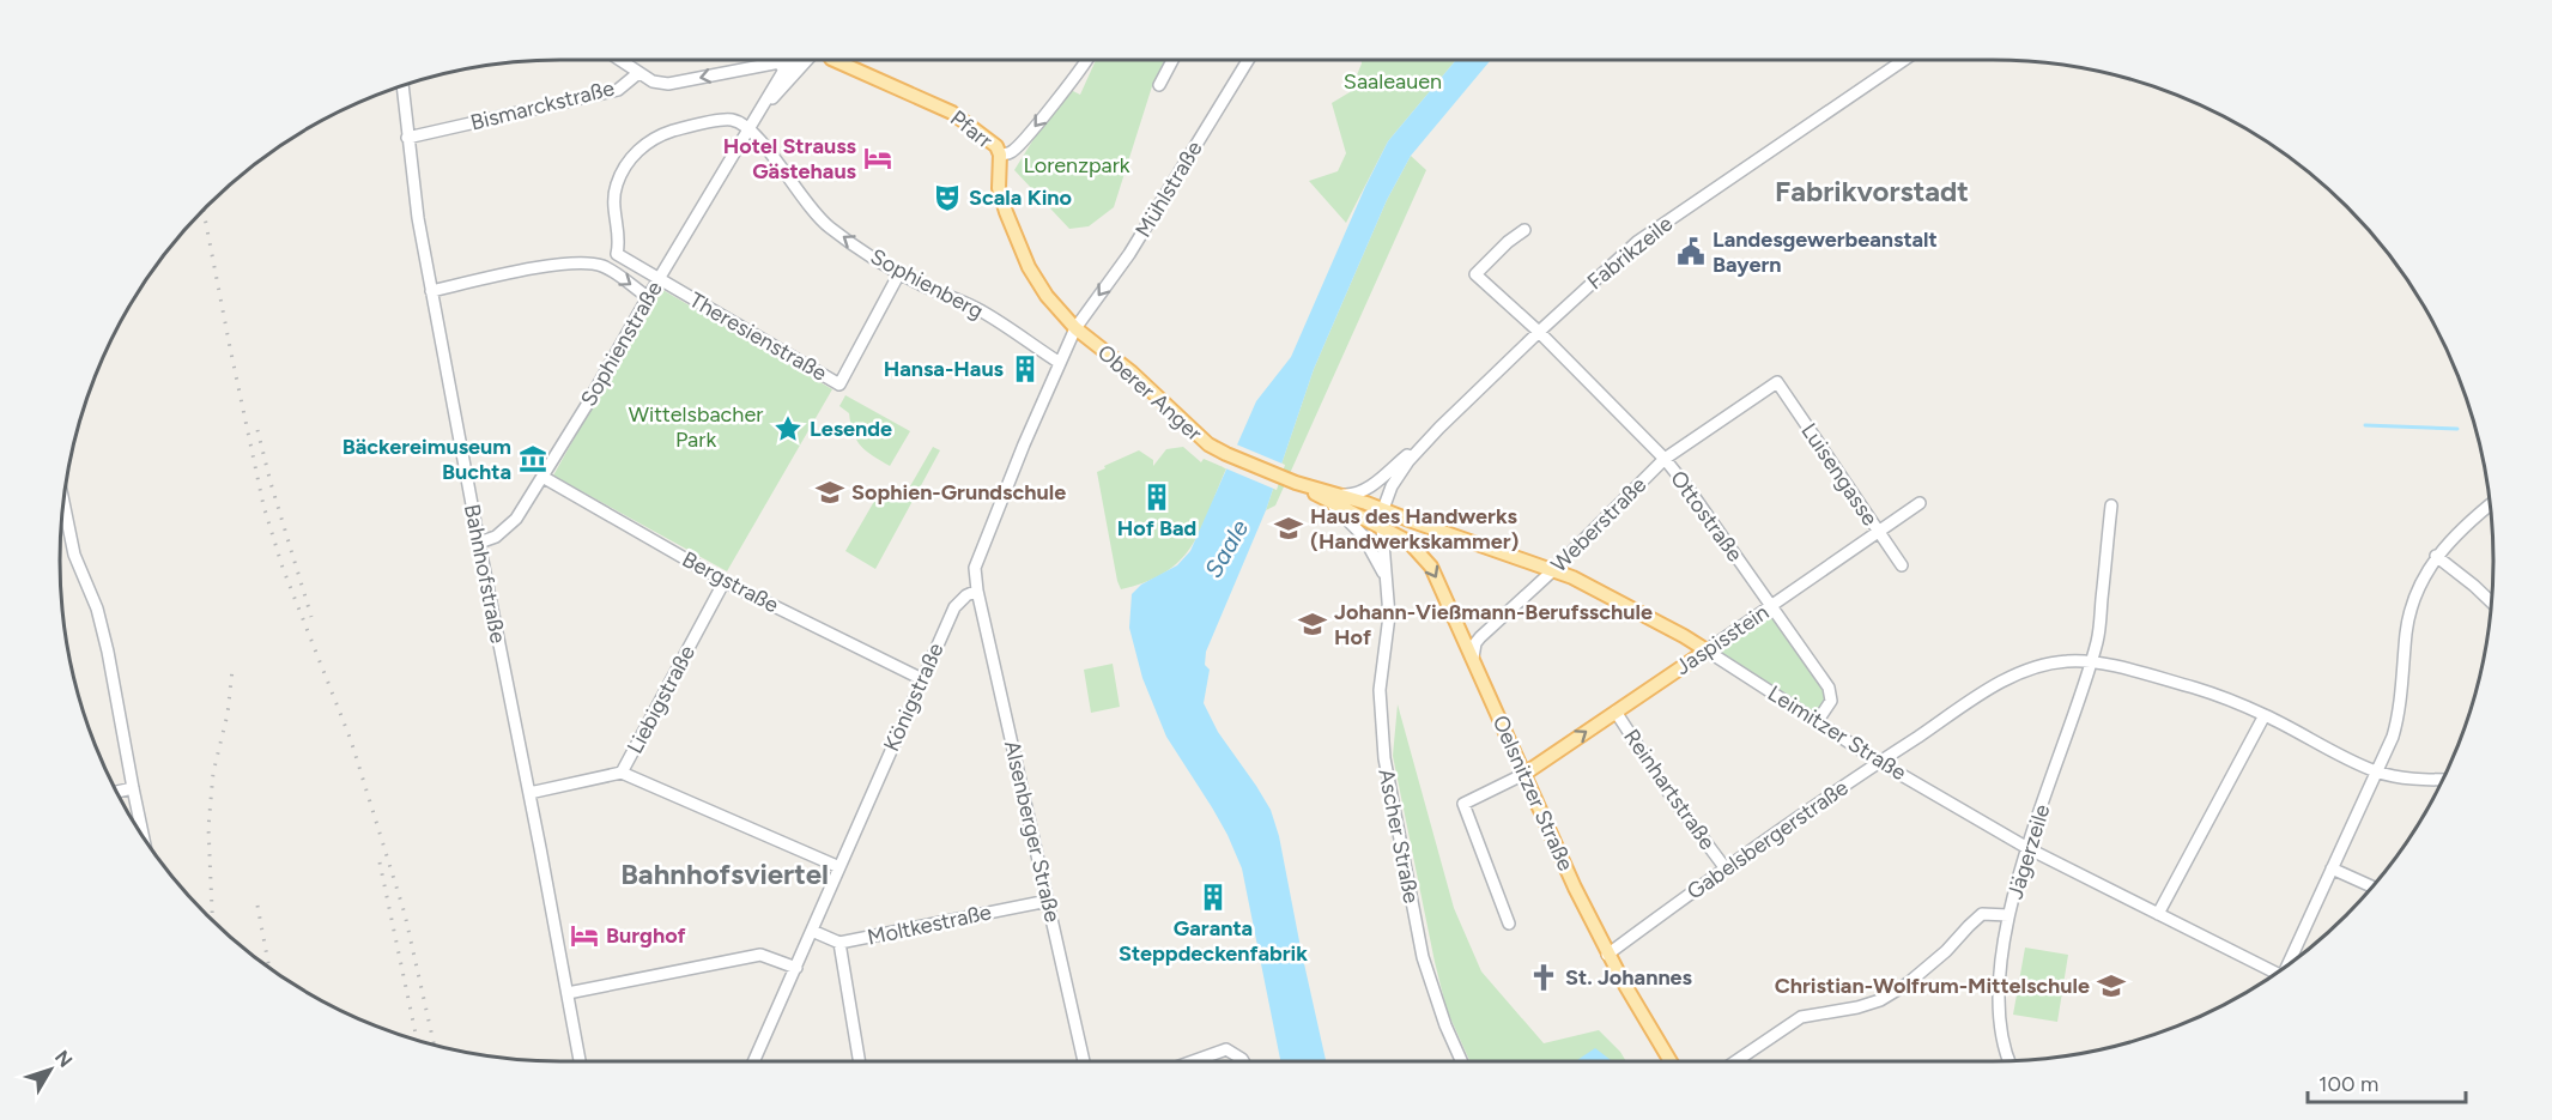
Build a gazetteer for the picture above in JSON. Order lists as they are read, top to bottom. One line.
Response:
{"streets":{"main road":["Pfarr","Oberer Anger","Jaspisstein","Leimitzer Straße","Oelsnitzer Straße"],"street":["Bismarckstraße","Mühlstraße","Fabrikzeile","Sophienberg","Theresienstraße","Sophienstraße","Luisengasse","Ottostraße","Weberstraße","Bahnhofstraße","Bergstraße","Königstraße","Liebigstraße","Reinhartstraße","Alsenberger Straße","Ascher Straße","Gabelsbergerstraße","Jägerzeile","Moltkestraße"]},"crossings":[["Bismarckstraße","Sophienstraße"],["Bismarckstraße","Bahnhofstraße"],["Pfarr","Mühlstraße"],["Pfarr","Oberer Anger"],["Mühlstraße","Oberer Anger"],["Fabrikzeile","Ottostraße"],["Fabrikzeile","Leimitzer Straße"],["Fabrikzeile","Ascher Straße"],["Sophienberg","Theresienstraße"],["Sophienberg","Sophienstraße"],["Theresienstraße","Sophienstraße"],["Sophienstraße","Bahnhofstraße"],["Sophienstraße","Bergstraße"],["Oberer Anger","Leimitzer Straße"],["Oberer Anger","Oelsnitzer Straße"],["Luisengasse","Weberstraße"],["Luisengasse","Jaspisstein"],["Ottostraße","Weberstraße"],["Ottostraße","Jaspisstein"],["Ottostraße","Leimitzer Straße"],["Weberstraße","Leimitzer Straße"],["Weberstraße","Oelsnitzer Straße"],["Bahnhofstraße","Liebigstraße"],["Bergstraße","Königstraße"],["Bergstraße","Liebigstraße"],["Jaspisstein","Leimitzer Straße"],["Jaspisstein","Reinhartstraße"],["Jaspisstein","Oelsnitzer Straße"],["Königstraße","Alsenberger Straße"],["Königstraße","Moltkestraße"],["Leimitzer Straße","Oelsnitzer Straße"],["Leimitzer Straße","Ascher Straße"],["Leimitzer Straße","Gabelsbergerstraße"],["Leimitzer Straße","Jägerzeile"],["Reinhartstraße","Gabelsbergerstraße"],["Oelsnitzer Straße","Ascher Straße"],["Oelsnitzer Straße","Gabelsbergerstraße"],["Alsenberger Straße","Moltkestraße"],["Gabelsbergerstraße","Jägerzeile"]],"one_way":["Bismarckstraße","Mühlstraße","Sophienberg"],"districts":["Fabrikvorstadt","Bahnhofsviertel"],"water":["Saale"],"parks":["Saaleauen","Lorenzpark","Wittelsbacher Park"],"places":{"hotel":["Hotel Strauss Gästehaus","Burghof"],"theatre":["Scala Kino"],"public building":["Landesgewerbeanstalt Bayern"],"building":["Hansa-Haus","Hof Bad","Garanta Steppdeckenfabrik"],"place":["Lesende"],"museum":["Bäckereimuseum Buchta"],"school or university":["Sophien-Grundschule","Haus des Handwerks (Handwerkskammer)","Johann-Vießmann-Berufsschule Hof","Christian-Wolfrum-Mittelschule"],"church":["St. Johannes"]},"scale_bar":"100 m","north":"top right"}
